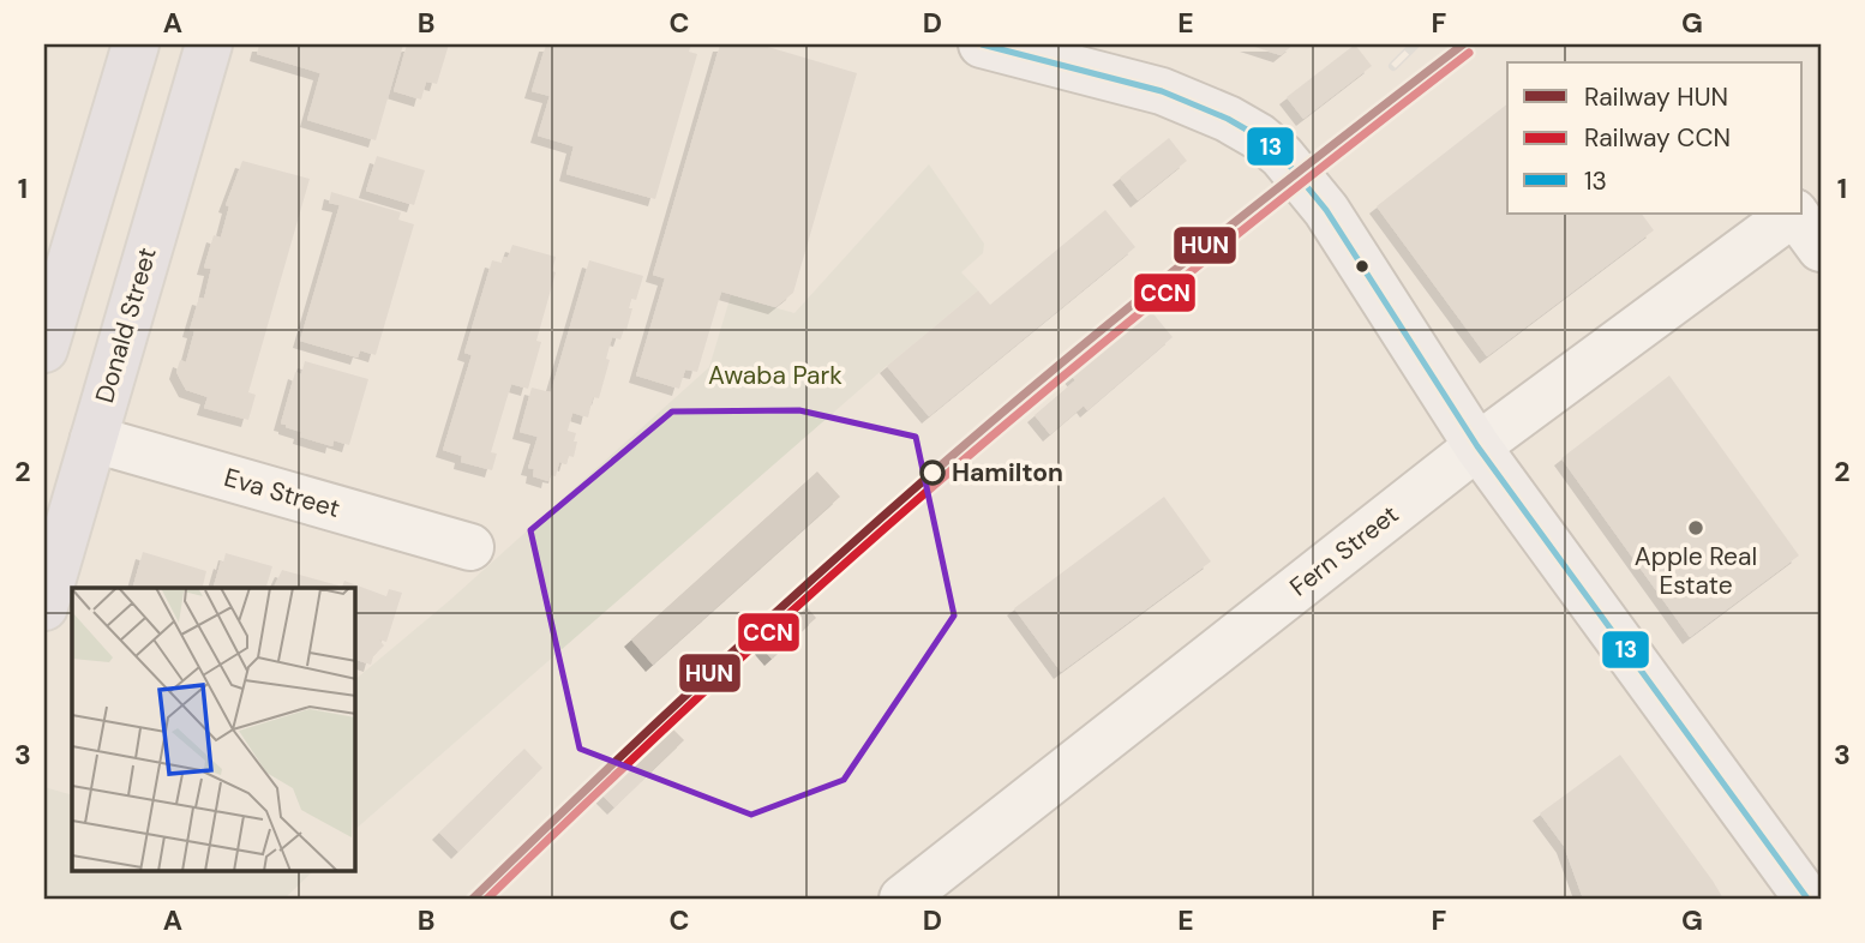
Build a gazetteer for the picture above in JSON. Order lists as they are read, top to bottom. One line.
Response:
{"streets":{"highway":["Donald Street"],"street":["Eva Street","Fern Street"]},"crossings":[["Donald Street","Eva Street"]],"parks":["Awaba Park"],"places":["Hamilton","Apple Real Estate"],"lines":["rail line HUN","transit line 13","rail line CCN"],"legend":["Railway HUN","Railway CCN","13"],"grid":{"columns":["A","B","C","D","E","F","G"],"rows":["1","2","3"]}}
